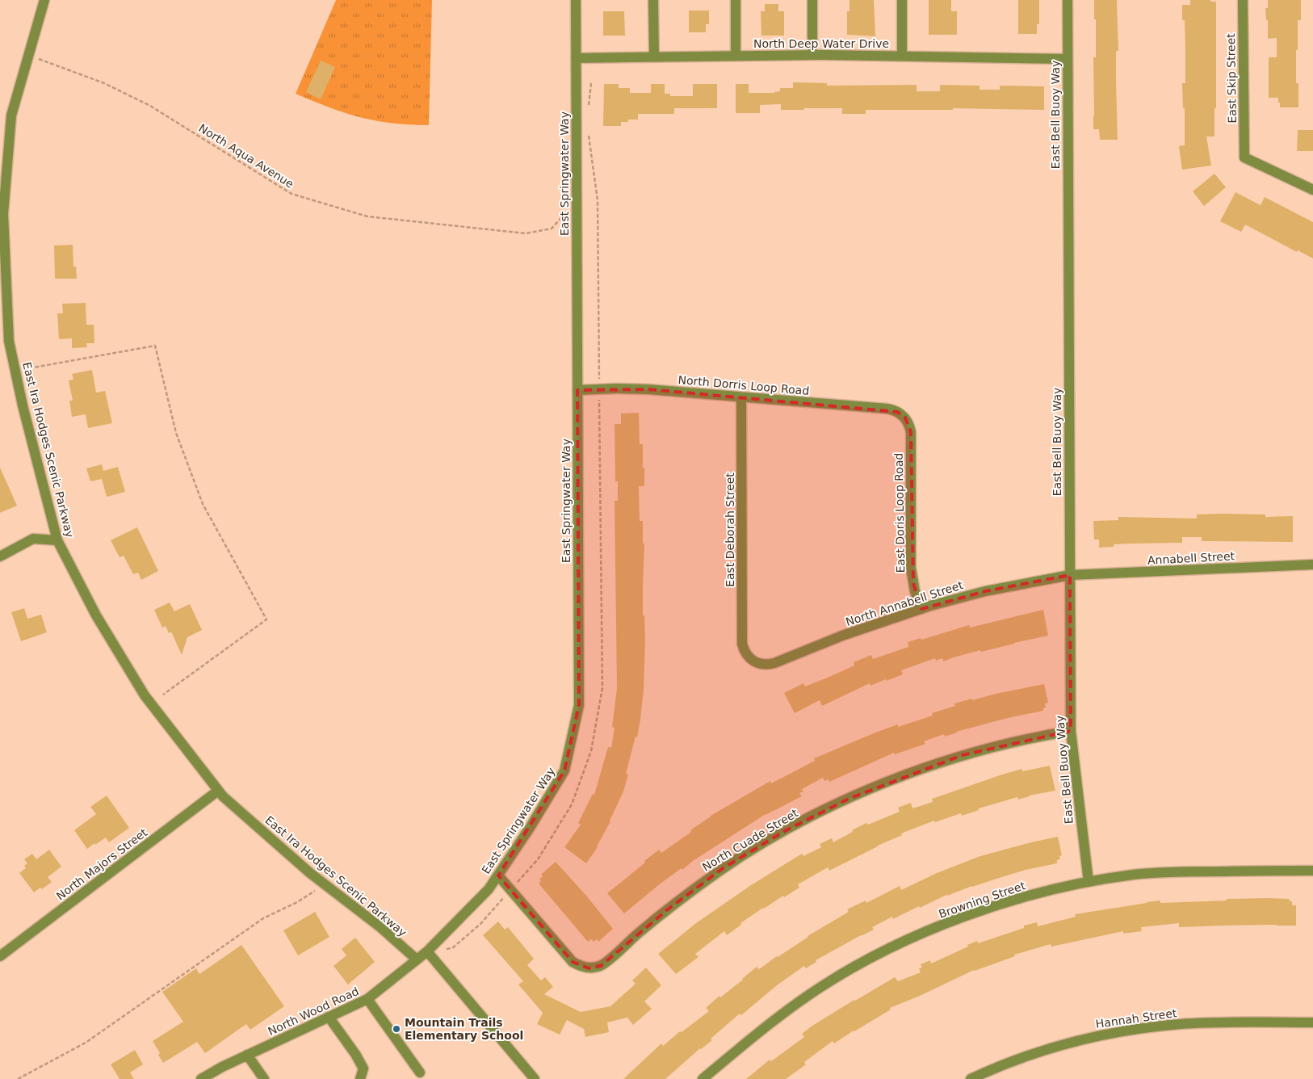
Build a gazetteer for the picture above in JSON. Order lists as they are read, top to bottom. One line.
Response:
{"streets":{"street":["North Deep Water Drive","East Skip Street","East Bell Buoy Way","East Springwater Way","North Dorris Loop Road","East Ira Hodges Scenic Parkway","East Doris Loop Road","East Deborah Street","Annabell Street","North Annabell Street","North Cuade Street","North Majors Street","Browning Street","North Wood Road","Hannah Street"],"path":["North Aqua Avenue"]},"crossings":[["North Deep Water Drive","East Bell Buoy Way"],["North Deep Water Drive","East Springwater Way"],["East Bell Buoy Way","Annabell Street"],["East Bell Buoy Way","North Annabell Street"],["East Bell Buoy Way","North Cuade Street"],["East Bell Buoy Way","Browning Street"],["North Aqua Avenue","East Springwater Way"],["North Aqua Avenue","East Ira Hodges Scenic Parkway"],["East Springwater Way","North Dorris Loop Road"],["East Springwater Way","North Cuade Street"],["East Springwater Way","North Wood Road"],["North Dorris Loop Road","East Doris Loop Road"],["North Dorris Loop Road","East Deborah Street"],["East Ira Hodges Scenic Parkway","North Majors Street"],["East Ira Hodges Scenic Parkway","North Wood Road"],["East Doris Loop Road","North Annabell Street"],["East Deborah Street","North Annabell Street"],["Annabell Street","North Annabell Street"]],"places":["Mountain Trails Elementary School"]}
